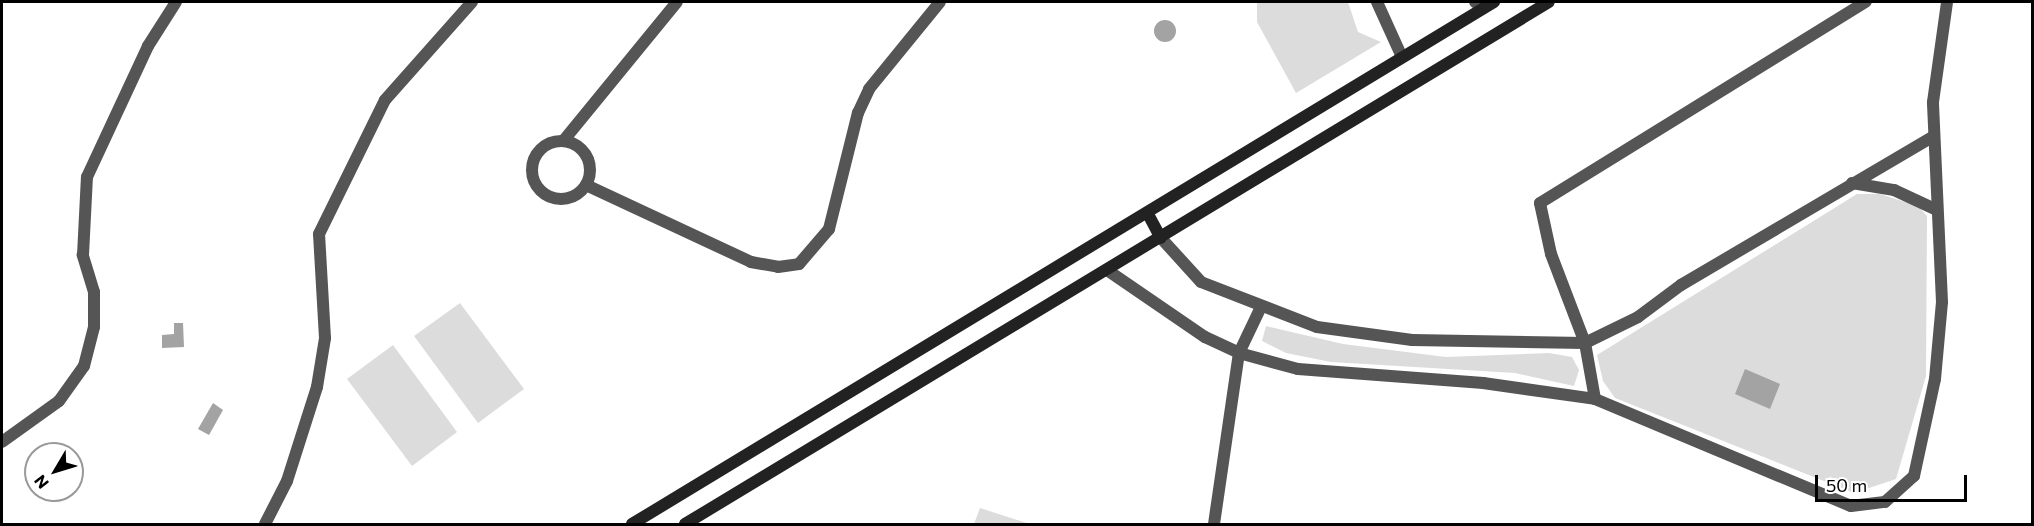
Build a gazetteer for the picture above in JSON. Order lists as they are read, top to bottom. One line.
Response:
{"scale_bar":"50 m","north":"bottom left"}
